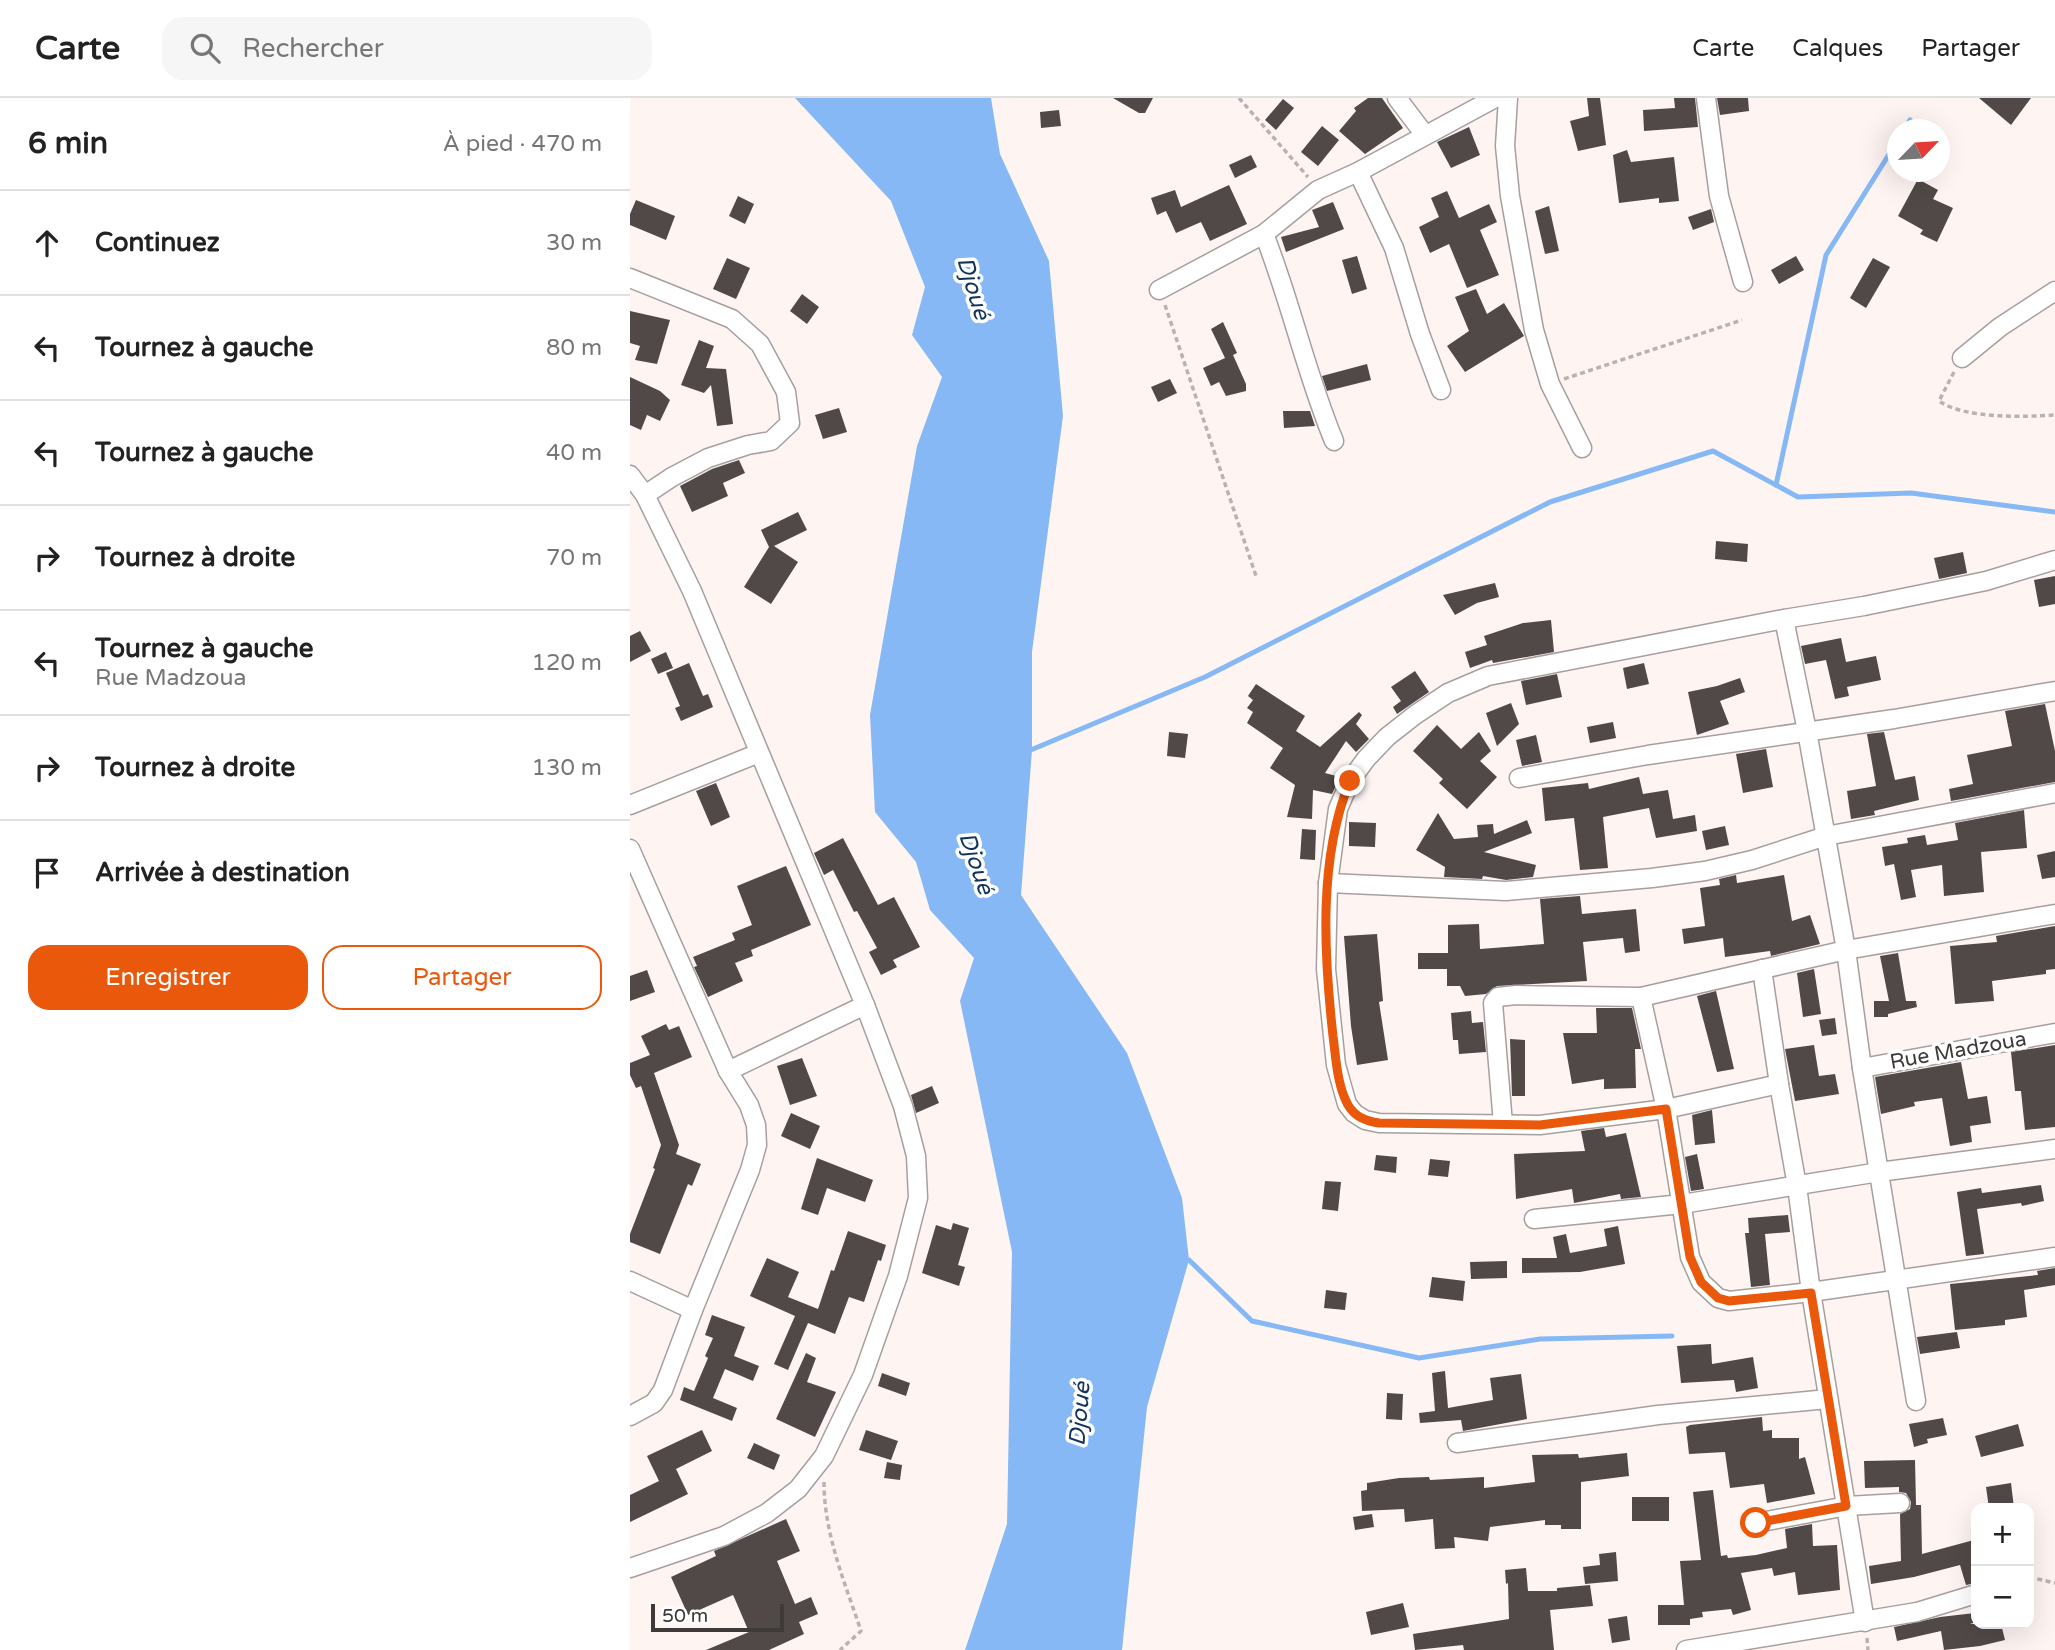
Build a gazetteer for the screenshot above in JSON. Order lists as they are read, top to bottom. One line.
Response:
{"streets":{"street":["Rue Madzoua"]},"water":["Djoué"],"scale_bar":"50 m","north":"top right","page":{"header":"Carte","search":"Rechercher","nav":["Carte","Calques","Partager"],"heading":["6 min","À pied · 470 m"],"list":[["Continuez","30 m"],["Tournez à gauche","80 m"],["Tournez à gauche","40 m"],["Tournez à droite","70 m"],["Tournez à gauche","Rue Madzoua","120 m"],["Tournez à droite","130 m"],"Arrivée à destination"],"buttons":["Enregistrer","Partager"],"map_buttons":["+","−"],"scale":"50 m"}}
